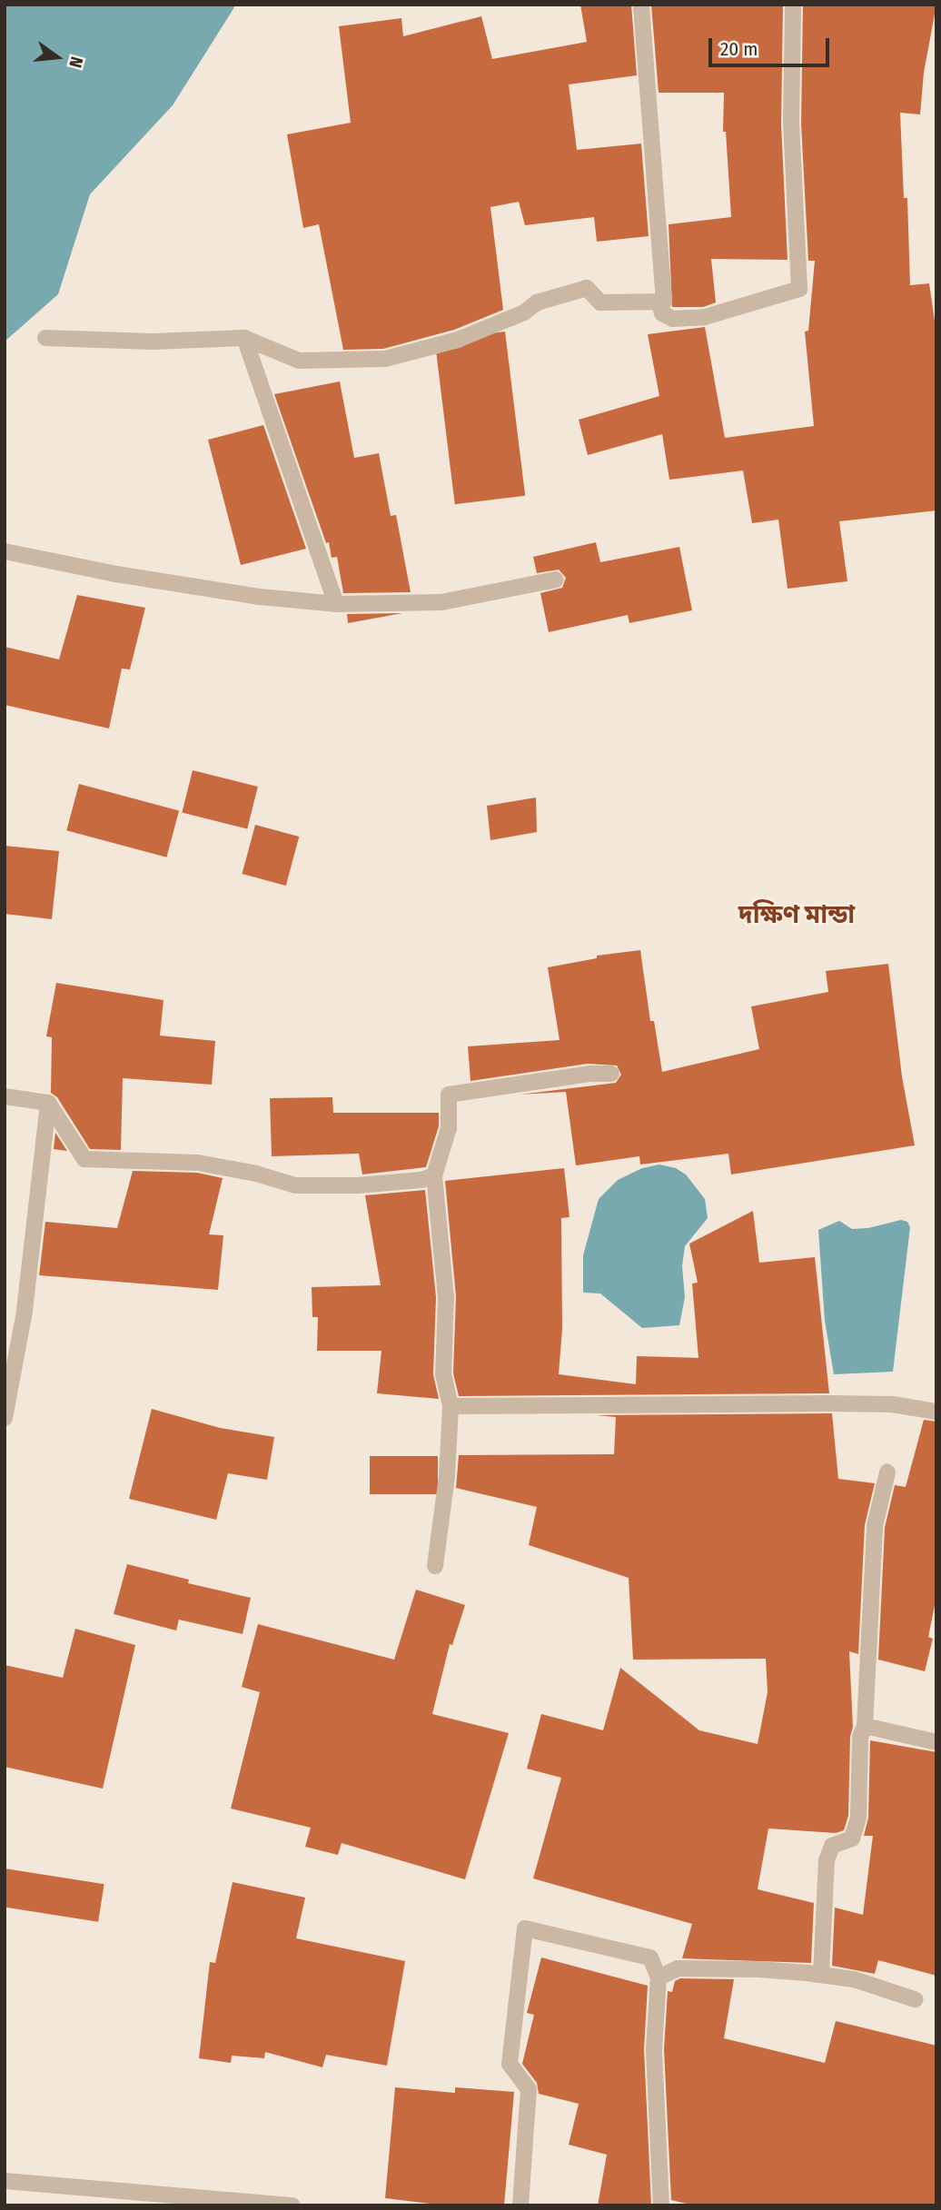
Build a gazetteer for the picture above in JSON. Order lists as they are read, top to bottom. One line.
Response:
{"districts":["দক্ষিণ মান্ডা"],"scale_bar":"20 m","north":"right"}
